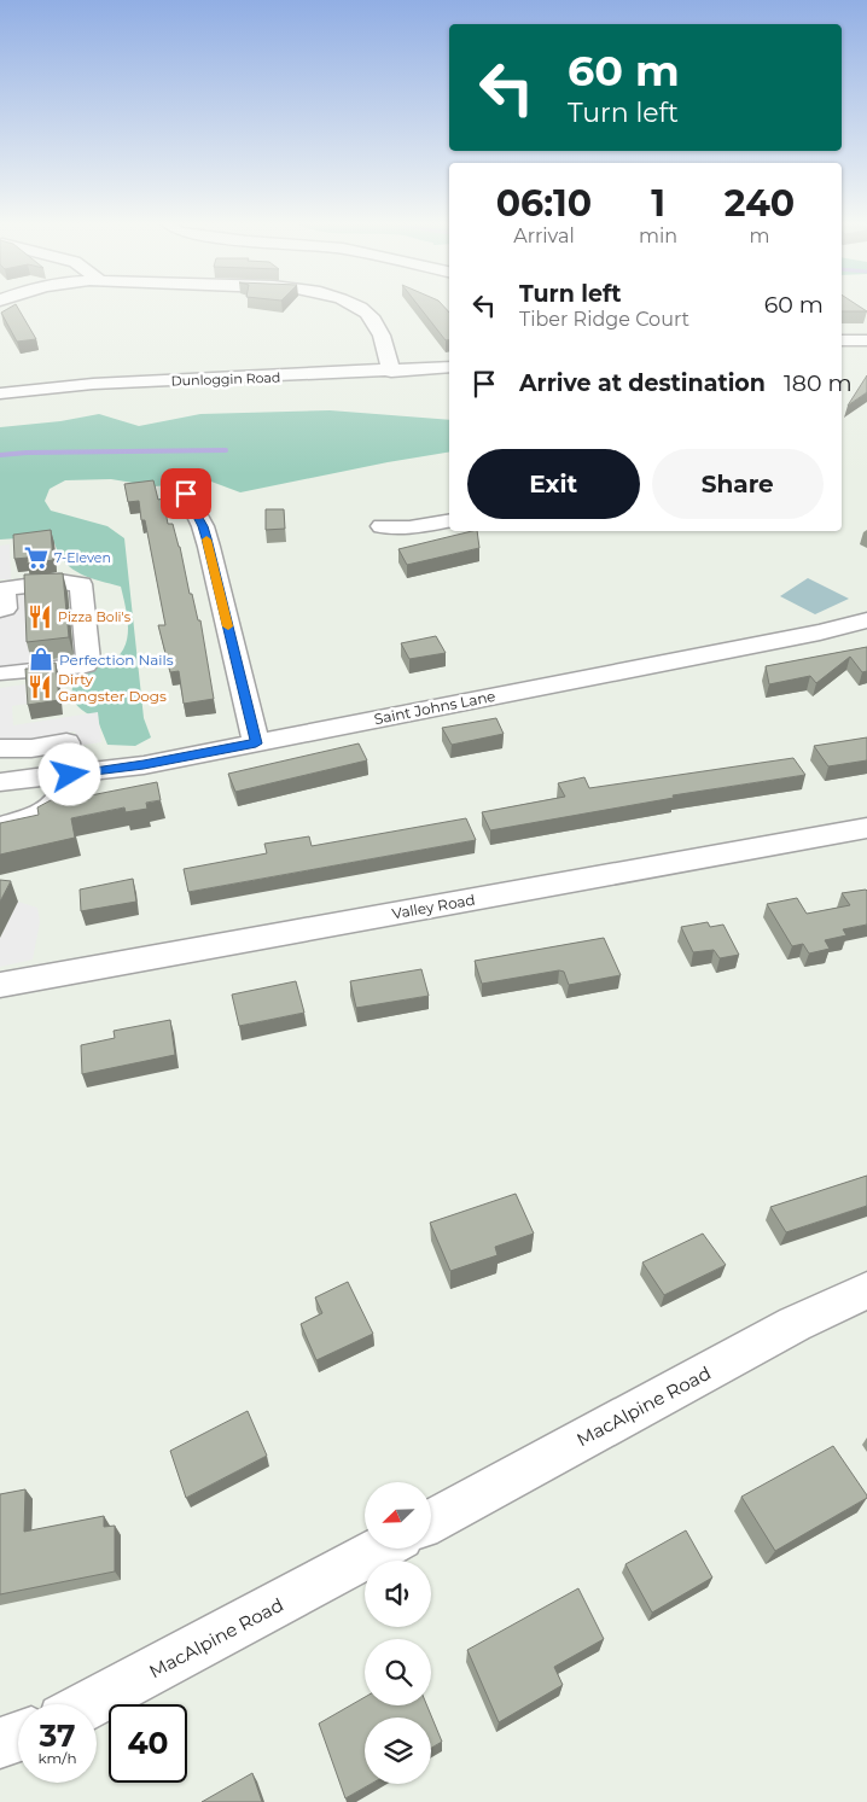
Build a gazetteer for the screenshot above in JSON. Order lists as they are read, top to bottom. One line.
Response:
{"streets":{"street":["Dunloggin Road","Saint Johns Lane","Valley Road","MacAlpine Road"]},"places":{"supermarket":["7-Eleven"],"restaurant":["Pizza Boli's","Dirty Gangster Dogs"],"shop":["Perfection Nails"]},"north":"bottom left","page":{"turn":["60 m","Turn left"],"eta":["06:10","Arrival","1","min","240","m"],"list":[{"name":"Turn left","note":"Tiber Ridge Court","value":"60 m"},{"name":"Arrive at destination","value":"180 m"}],"buttons":["Exit","Share"],"speed":"37 km/h","limit":"40"}}
